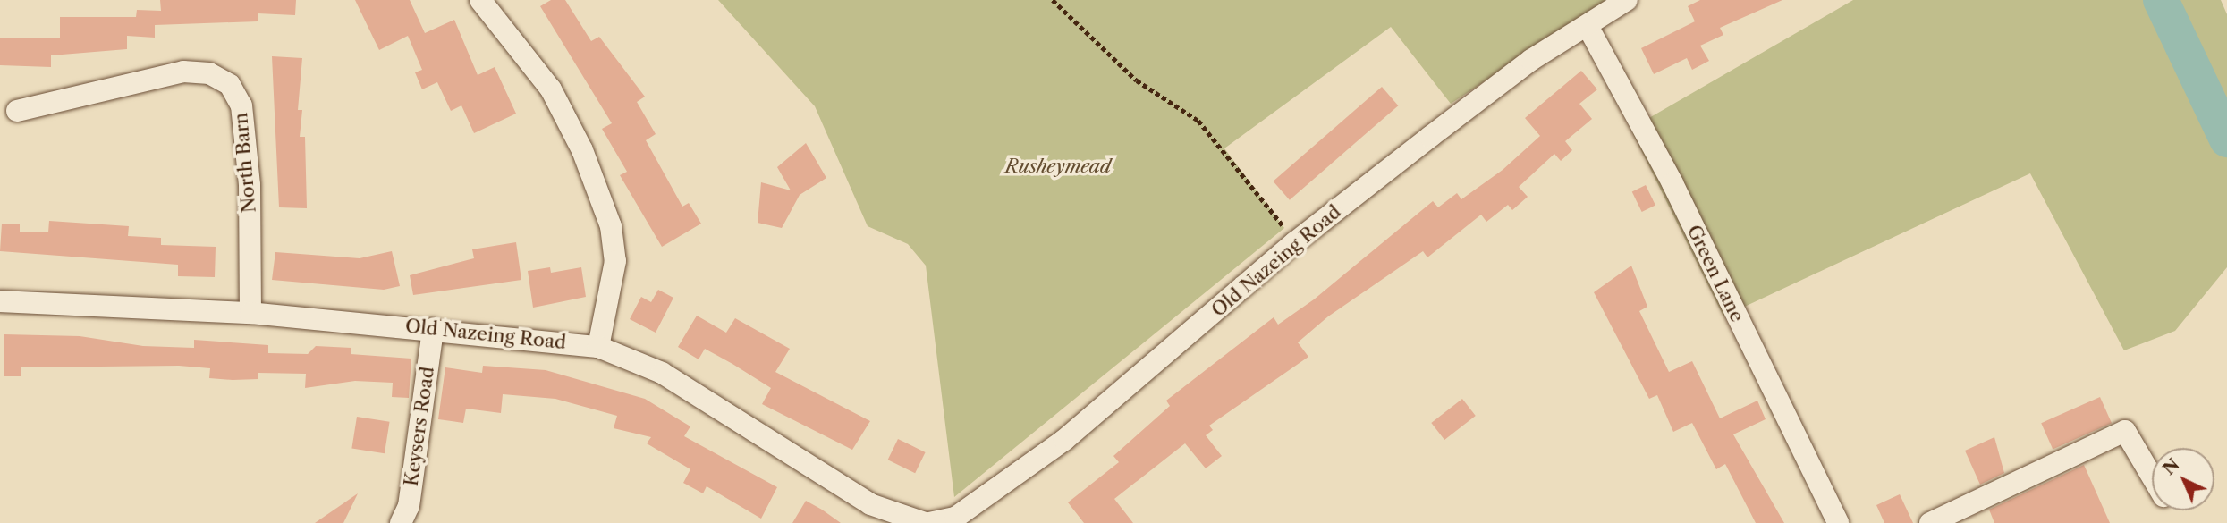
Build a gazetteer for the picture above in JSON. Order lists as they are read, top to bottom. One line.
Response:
{"streets":{"street":["North Barn","Old Nazeing Road","Green Lane","Keysers Road"]},"crossings":[["North Barn","Old Nazeing Road"],["Old Nazeing Road","Green Lane"],["Old Nazeing Road","Keysers Road"]],"parks":["Rusheymead"],"north":"top left"}
